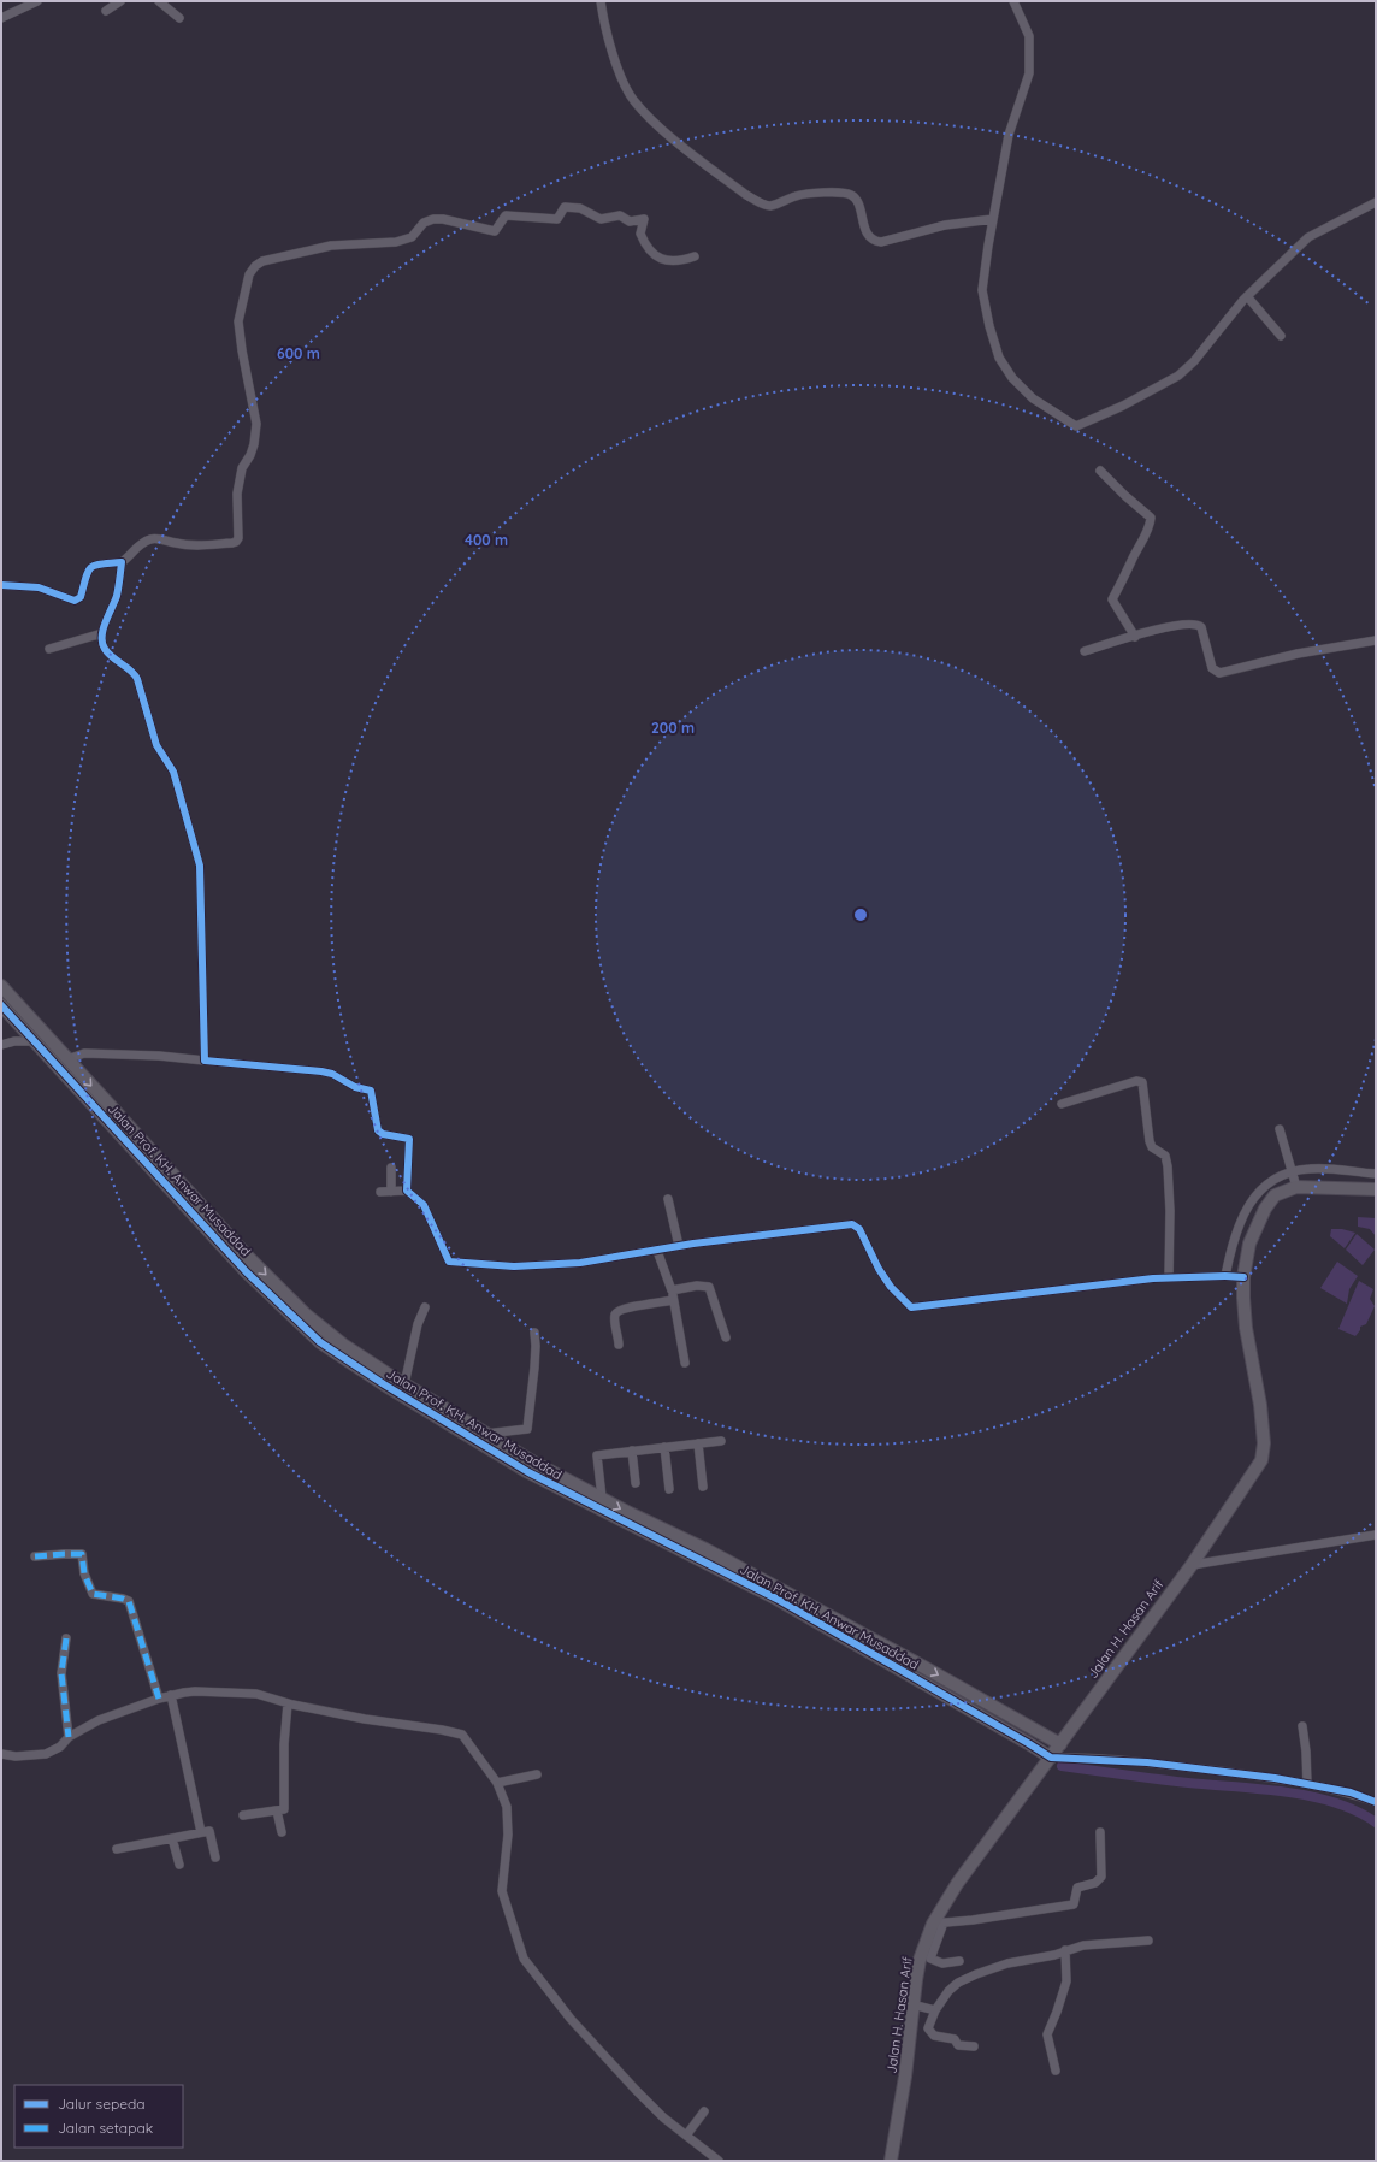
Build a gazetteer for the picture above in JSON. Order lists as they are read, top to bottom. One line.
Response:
{"streets":{"street":["Jalan Prof. KH. Anwar Musaddad","Jalan H. Hasan Arif"]},"crossings":[["Jalan Prof. KH. Anwar Musaddad","Jalan H. Hasan Arif"]],"legend":["Jalur sepeda","Jalan setapak"],"rings":["600 m","400 m","200 m"]}
